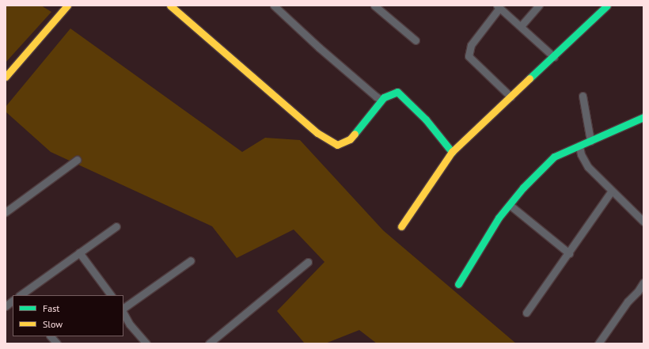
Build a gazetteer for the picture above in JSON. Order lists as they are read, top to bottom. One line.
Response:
{"legend":["Fast","Slow"]}
